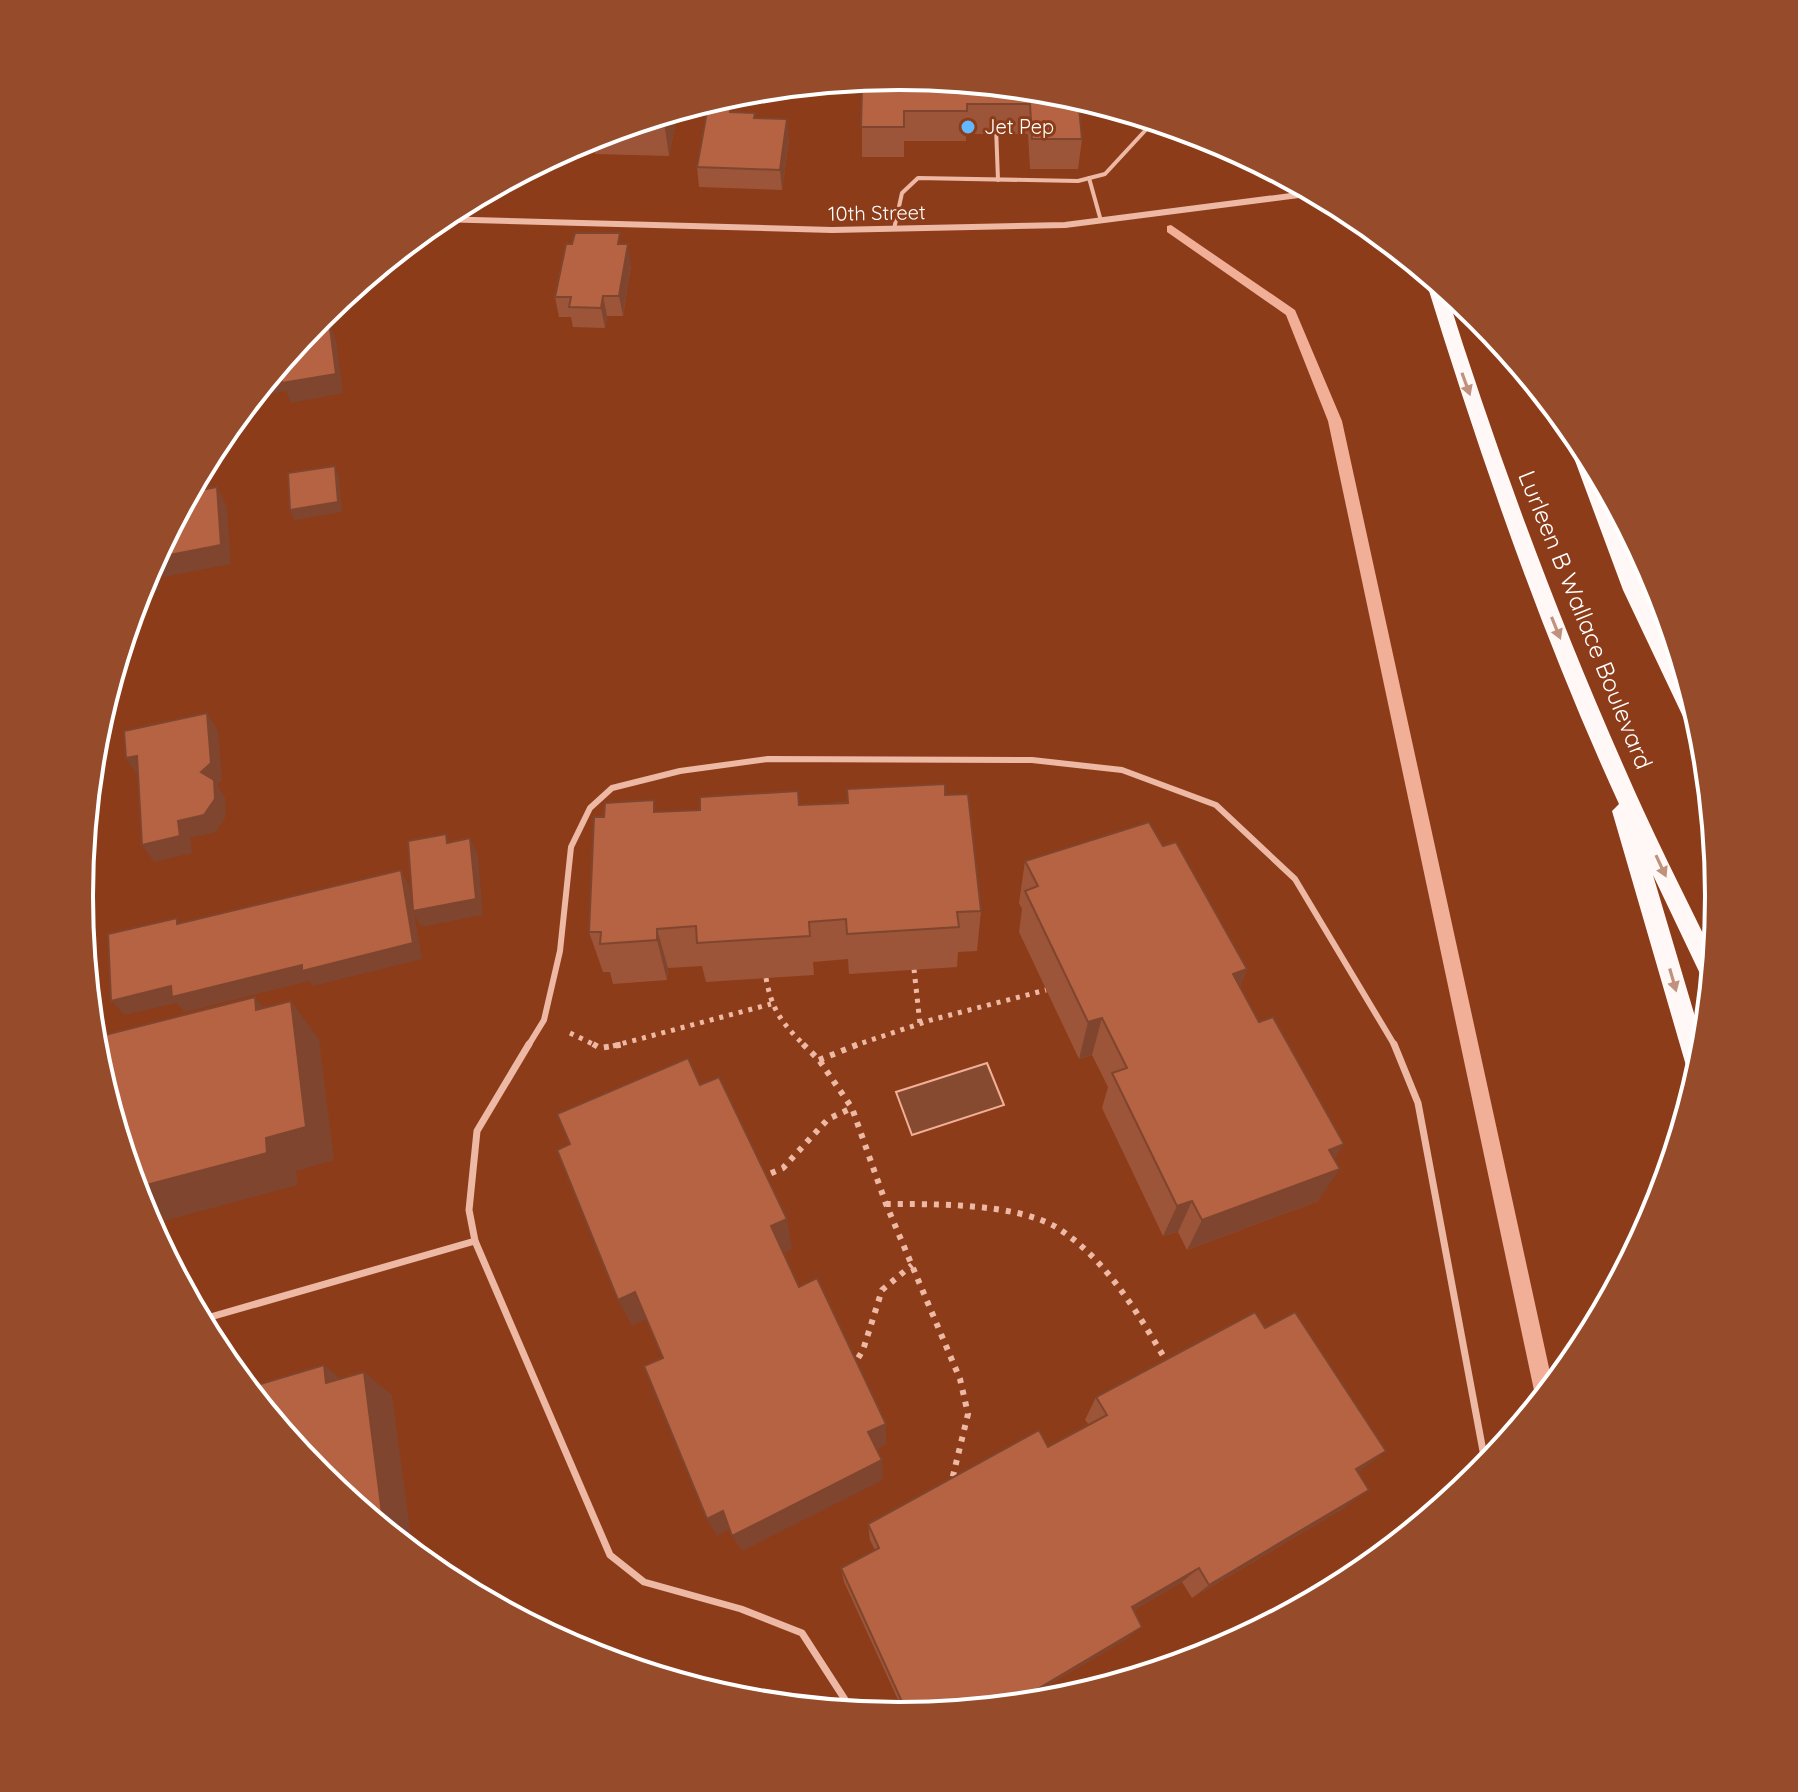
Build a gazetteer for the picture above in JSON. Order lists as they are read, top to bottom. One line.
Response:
{"streets":{"highway":["Lurleen B Wallace Boulevard"],"street":["10th Street"]},"places":["Jet Pep"]}
